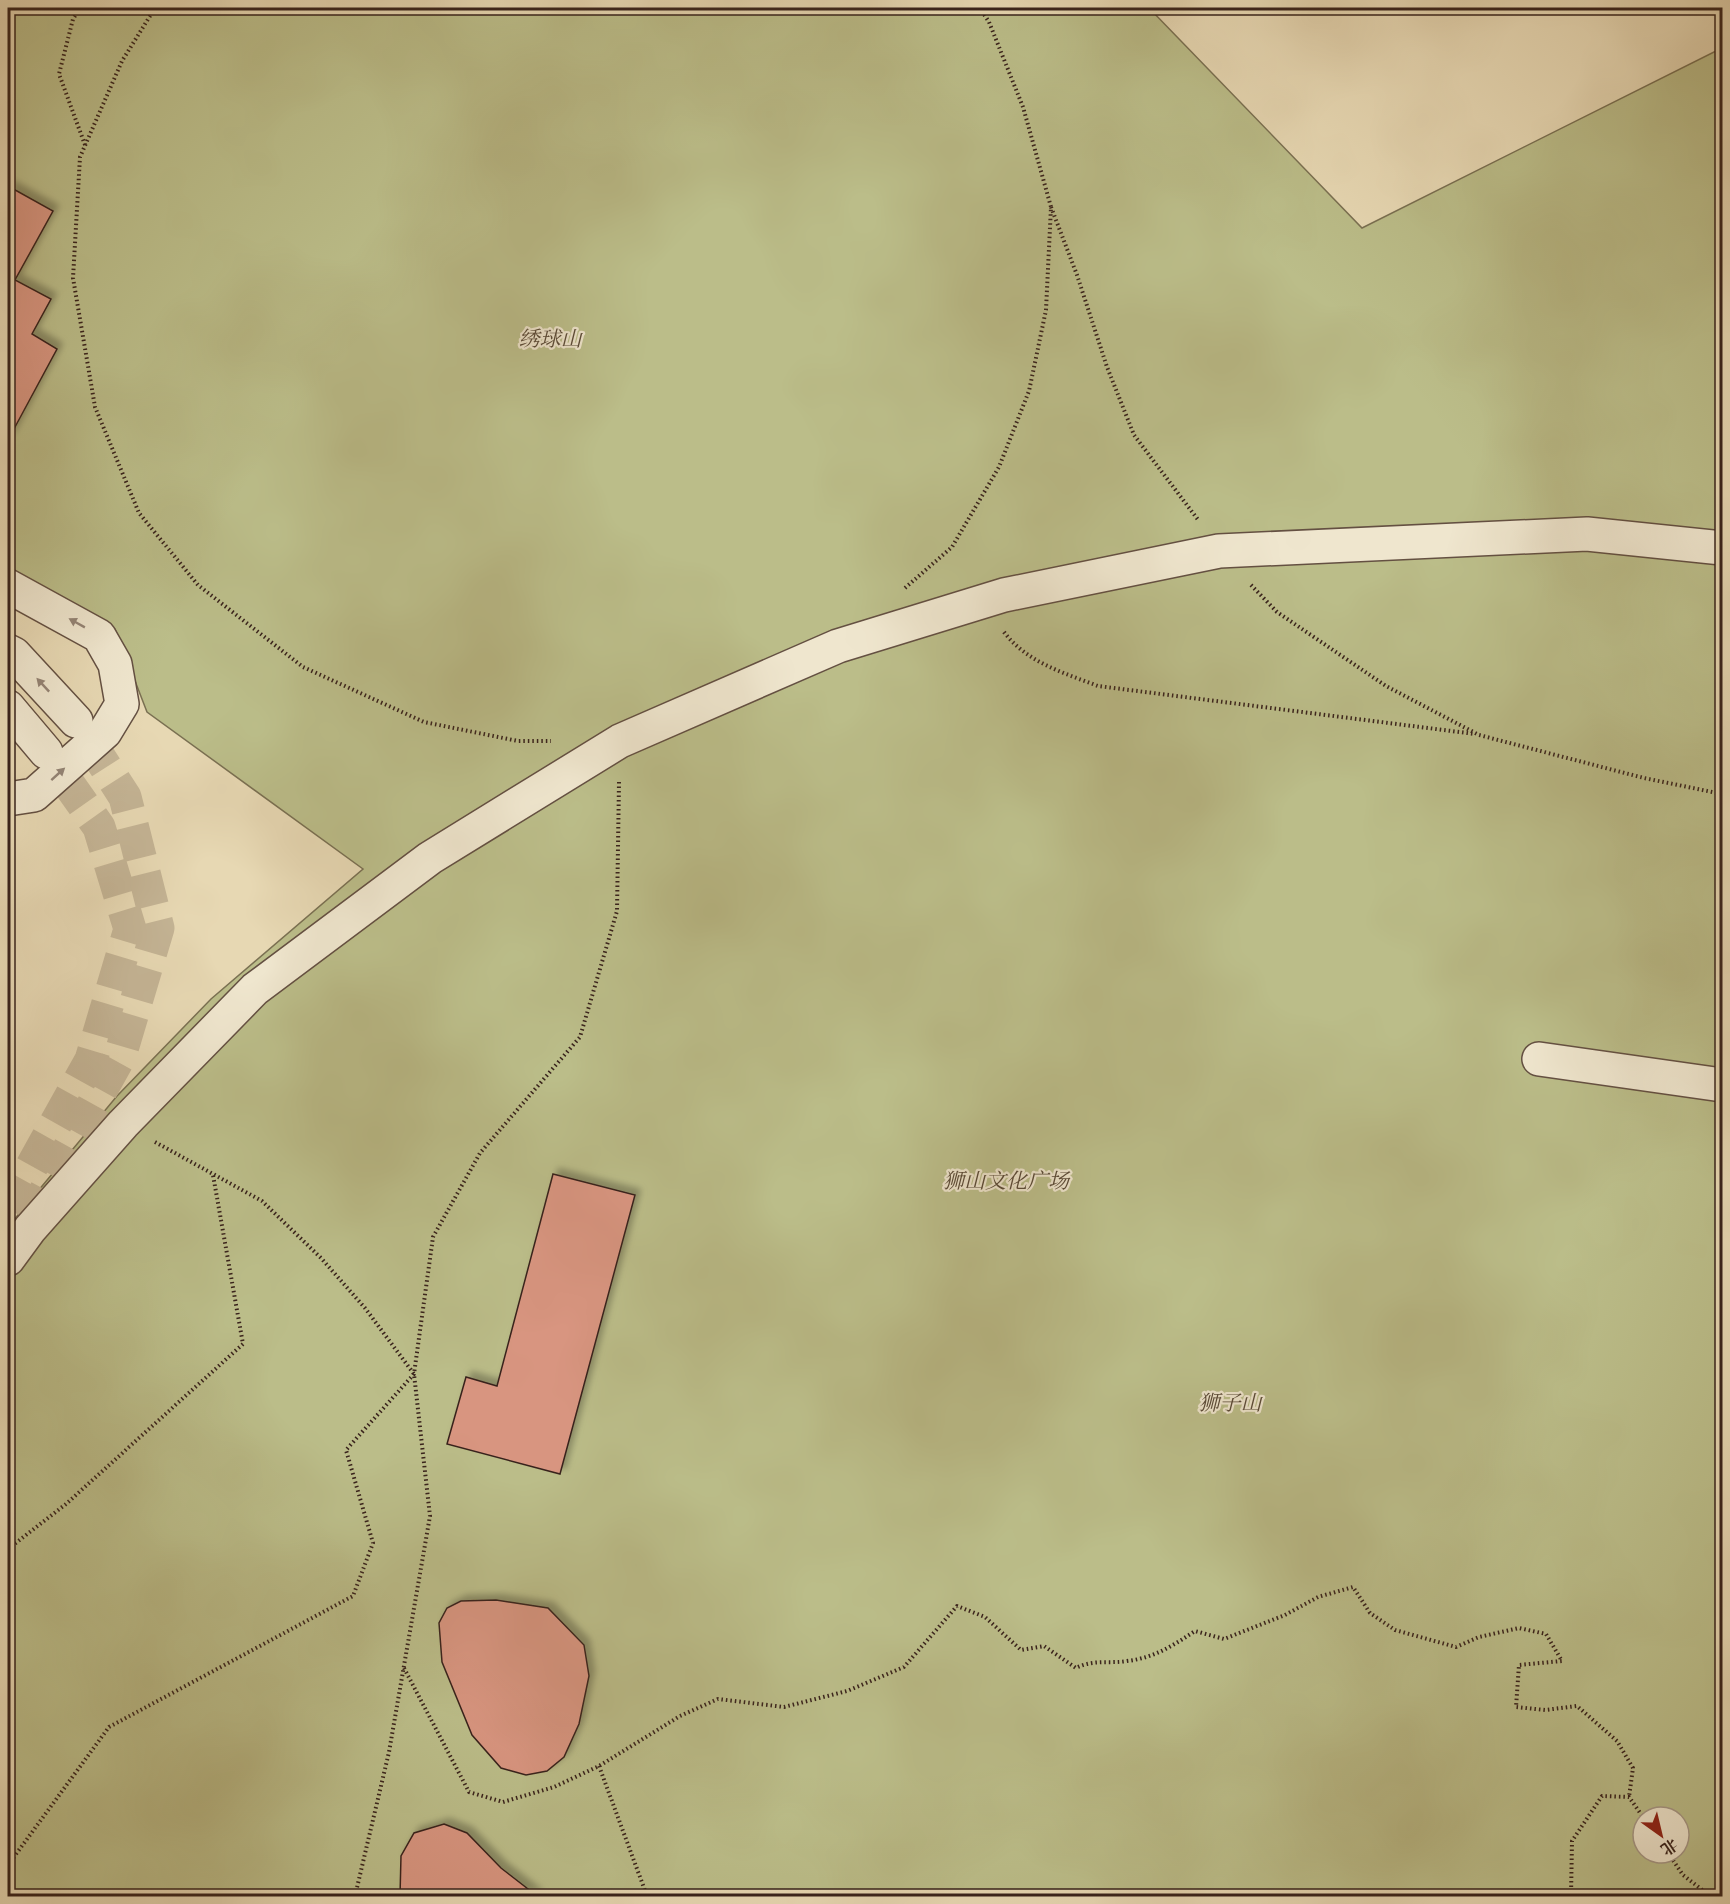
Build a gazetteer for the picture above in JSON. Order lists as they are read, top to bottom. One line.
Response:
{"parks":["绣球山","狮山文化广场","狮子山"],"north":"bottom right"}
